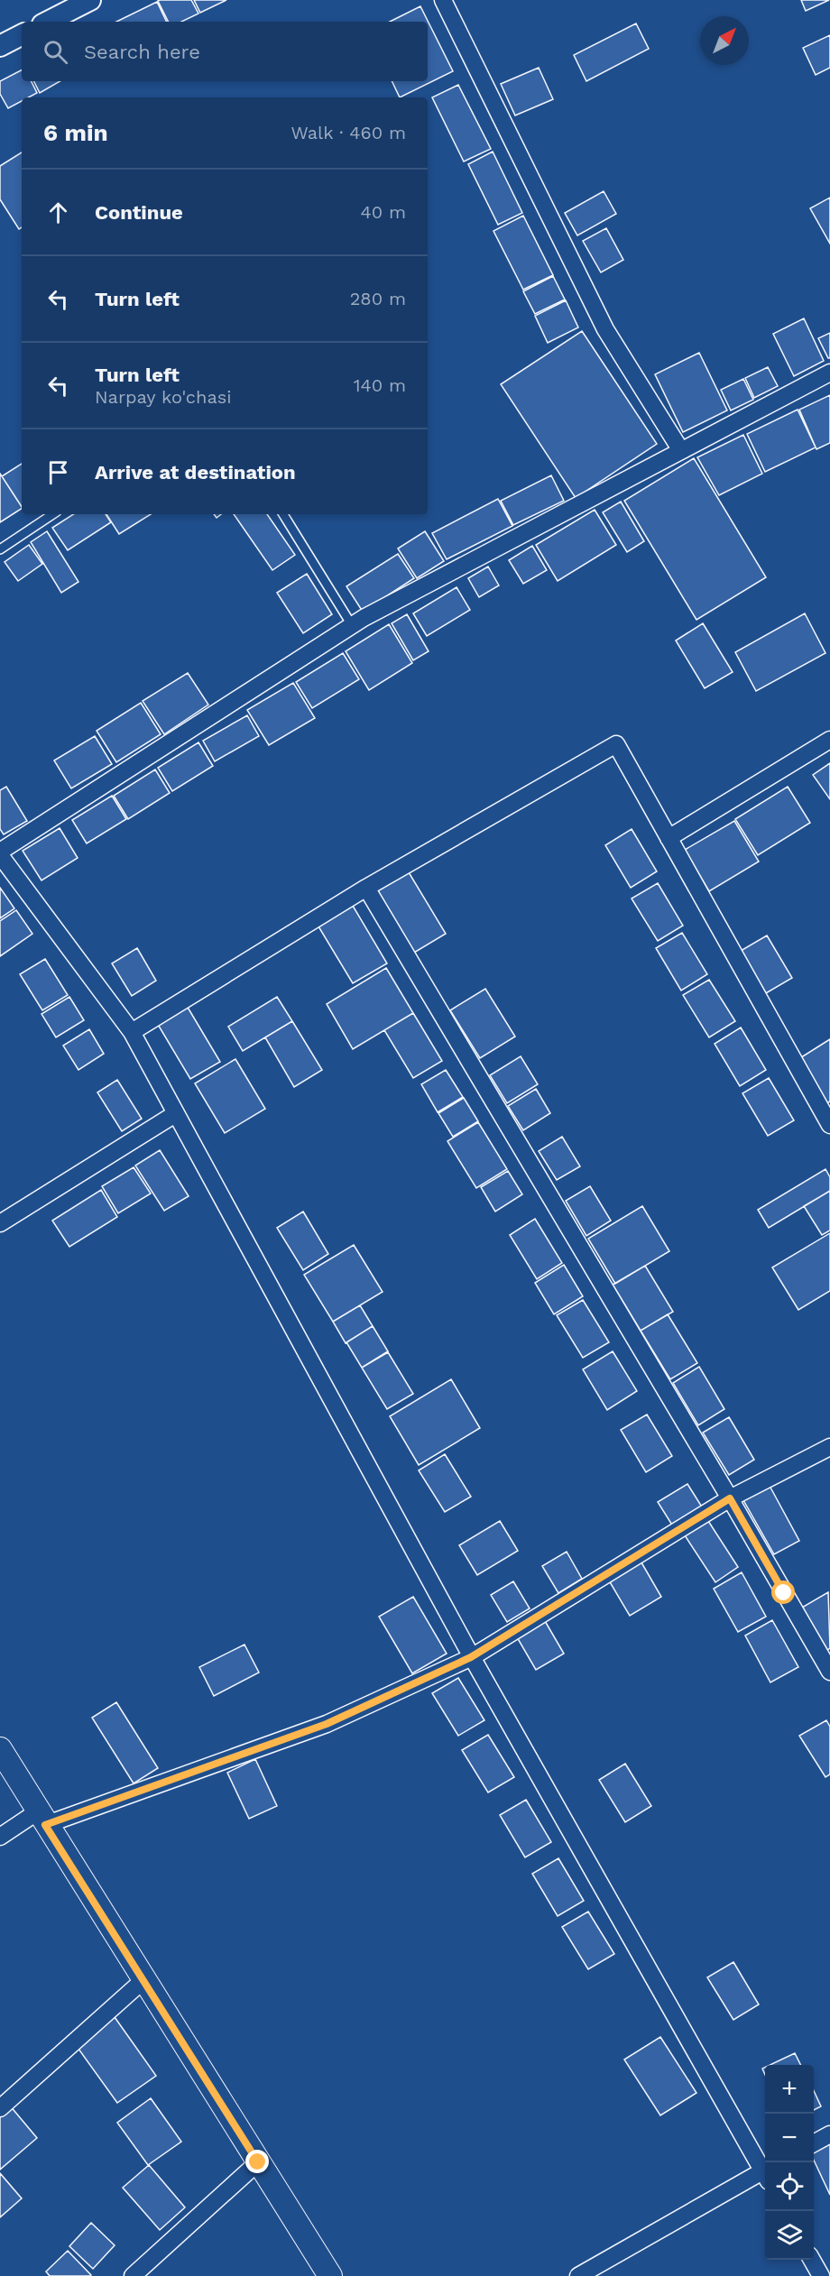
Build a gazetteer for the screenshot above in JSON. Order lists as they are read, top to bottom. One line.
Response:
{"north":"top right","page":{"search":"Search here","heading":["6 min","Walk · 460 m"],"list":[["Continue","40 m"],["Turn left","280 m"],["Turn left","Narpay ko'chasi","140 m"],"Arrive at destination"],"map_buttons":["+","−"]}}
